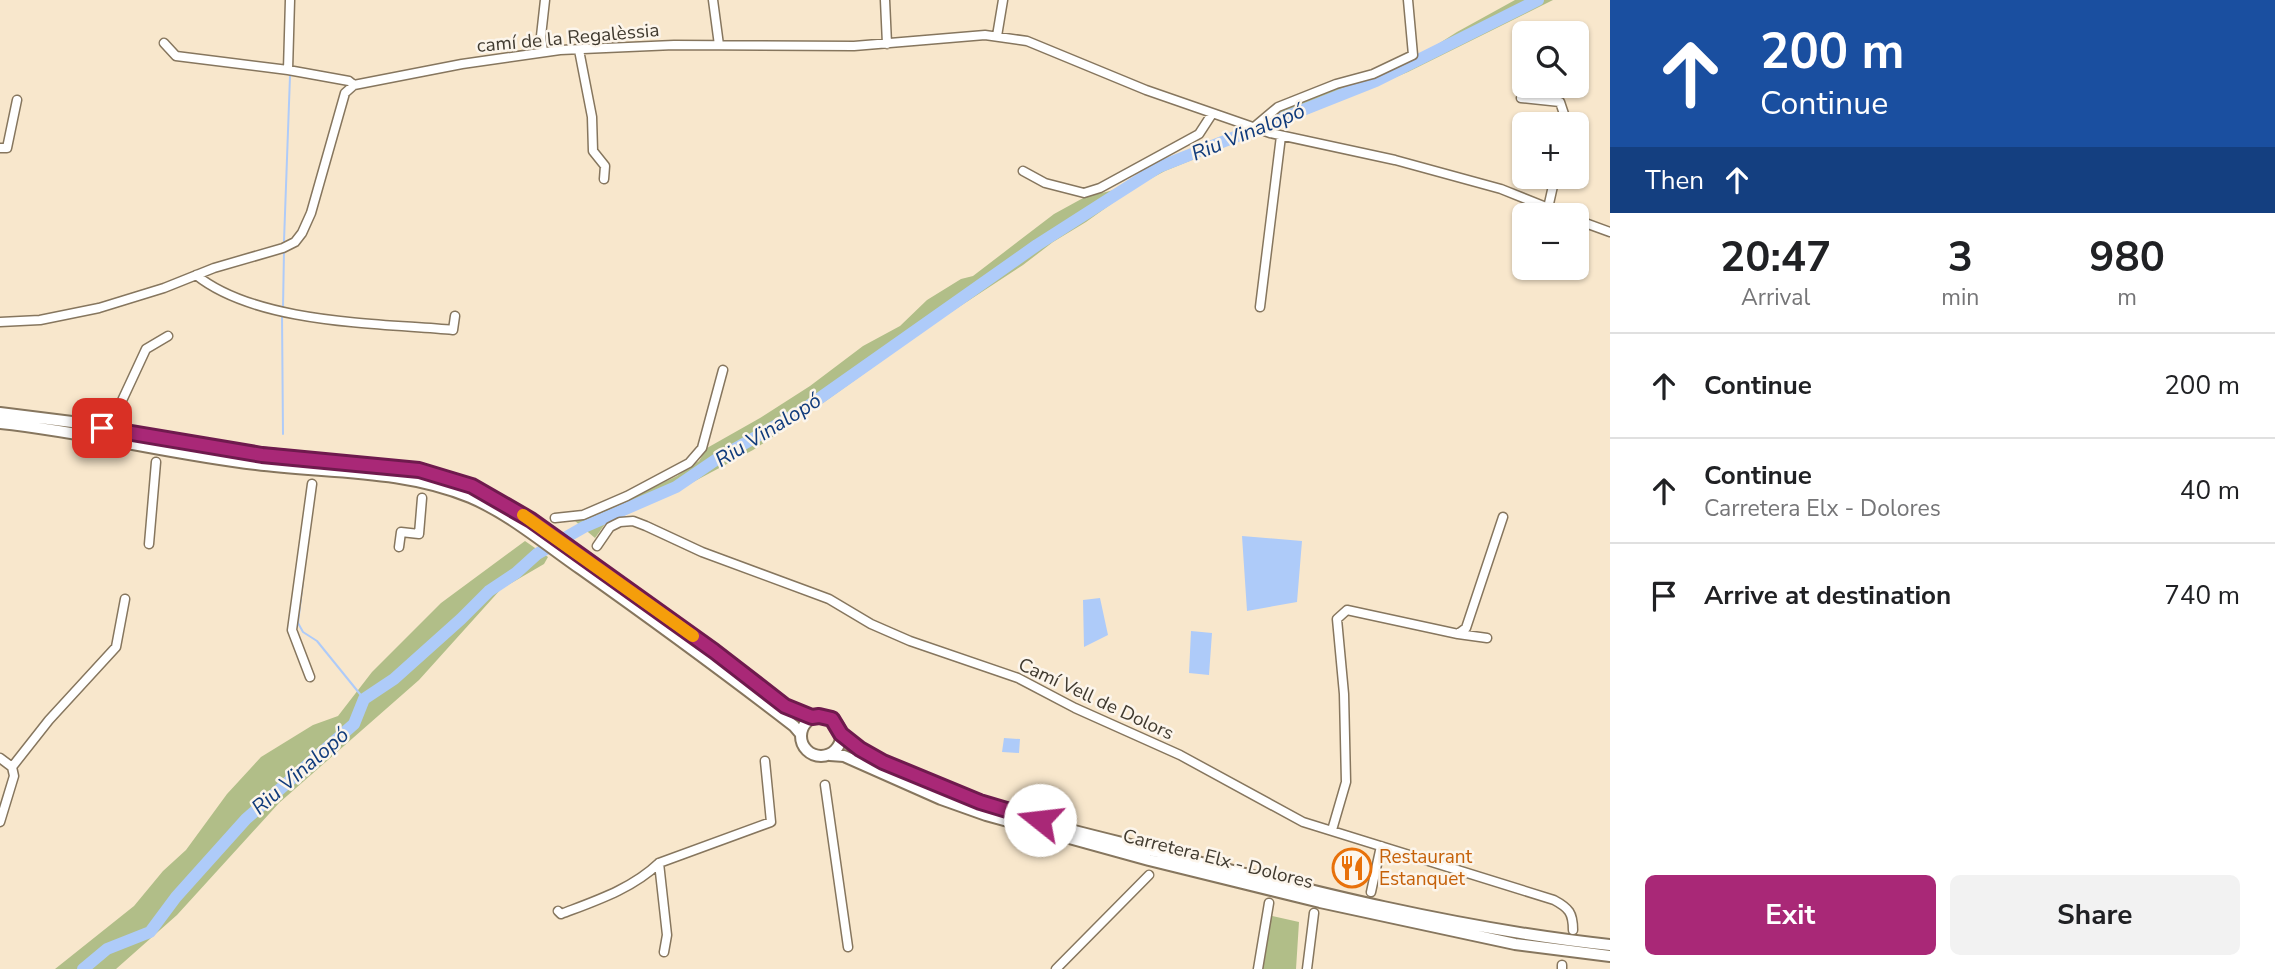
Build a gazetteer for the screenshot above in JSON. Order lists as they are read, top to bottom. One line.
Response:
{"streets":{"main road":["Carretera Elx - Dolores"],"street":["camí de la Regalèssia","Camí Vell de Dolors"]},"water":["Riu Vinalopó"],"places":{"restaurant":["Restaurant Estanquet"]},"page":{"turn":["200 m","Continue"],"map_buttons":["+","−"],"then":"Then","eta":["20:47","Arrival","3","min","980","m"],"list":[{"name":"Continue","value":"200 m"},{"name":"Continue","note":"Carretera Elx - Dolores","value":"40 m"},{"name":"Arrive at destination","value":"740 m"}],"buttons":["Exit","Share"]}}
